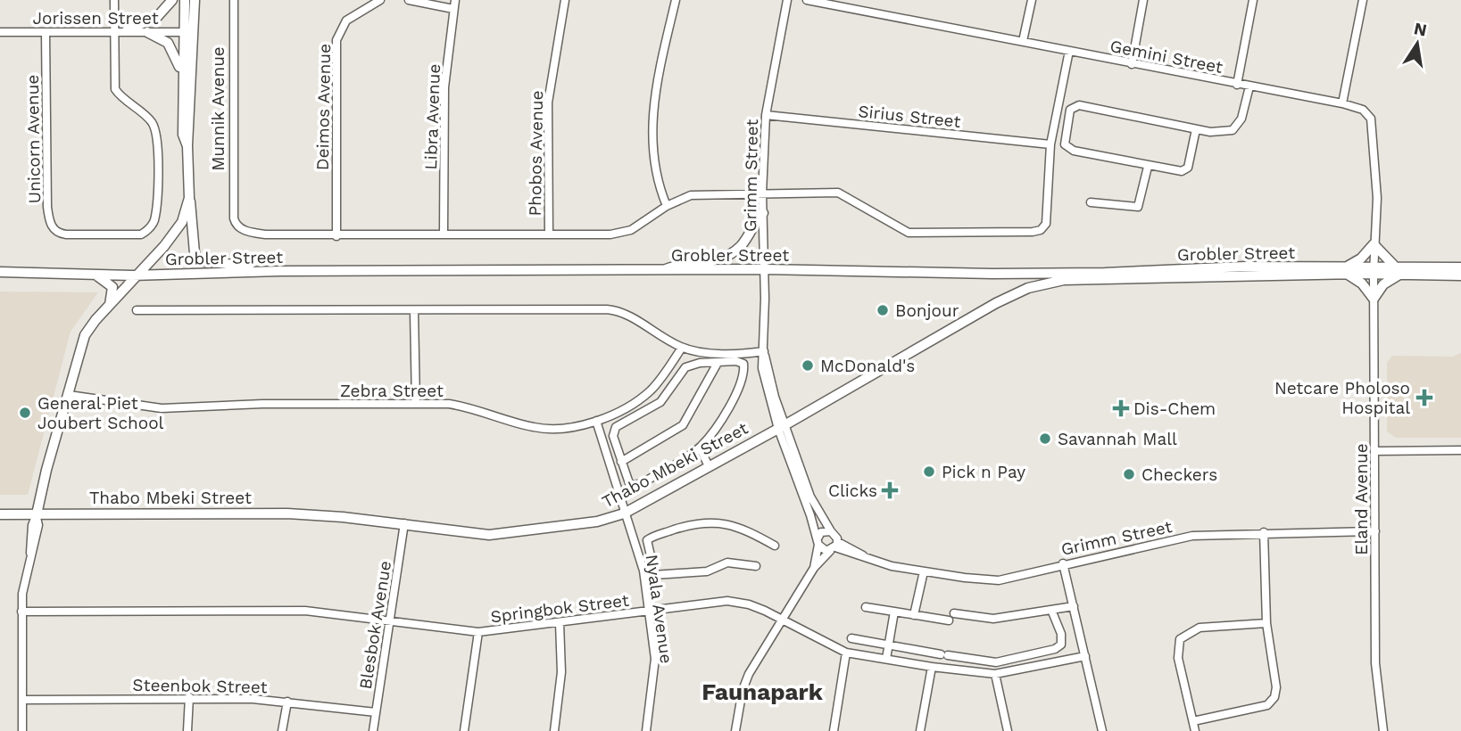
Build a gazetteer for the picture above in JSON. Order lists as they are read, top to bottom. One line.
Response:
{"streets":{"main road":["Munnik Avenue","Grobler Street","Thabo Mbeki Street"],"street":["Jorissen Street","Gemini Street","Deimos Avenue","Sirius Street","Libra Avenue","Unicorn Avenue","Phobos Avenue","Grimm Street","Zebra Street","Eland Avenue","Springbok Street","Nyala Avenue","Blesbok Avenue","Steenbok Street"]},"crossings":[["Jorissen Street","Munnik Avenue"],["Jorissen Street","Unicorn Avenue"],["Gemini Street","Grobler Street"],["Gemini Street","Eland Avenue"],["Deimos Avenue","Grobler Street"],["Munnik Avenue","Grobler Street"],["Munnik Avenue","Zebra Street"],["Munnik Avenue","Thabo Mbeki Street"],["Sirius Street","Grimm Street"],["Sirius Street","Grobler Street"],["Libra Avenue","Grobler Street"],["Phobos Avenue","Grobler Street"],["Grimm Street","Grobler Street"],["Grimm Street","Thabo Mbeki Street"],["Grimm Street","Eland Avenue"],["Grobler Street","Thabo Mbeki Street"],["Grobler Street","Eland Avenue"],["Zebra Street","Nyala Avenue"],["Thabo Mbeki Street","Nyala Avenue"],["Thabo Mbeki Street","Blesbok Avenue"],["Springbok Street","Nyala Avenue"],["Springbok Street","Blesbok Avenue"],["Blesbok Avenue","Steenbok Street"]],"districts":["Faunapark"],"places":{"other":["Bonjour","McDonald's","General Piet Joubert School","Savannah Mall","Pick n Pay","Checkers"],"health":["Netcare Pholoso Hospital","Dis-Chem","Clicks"]},"north":"top"}
